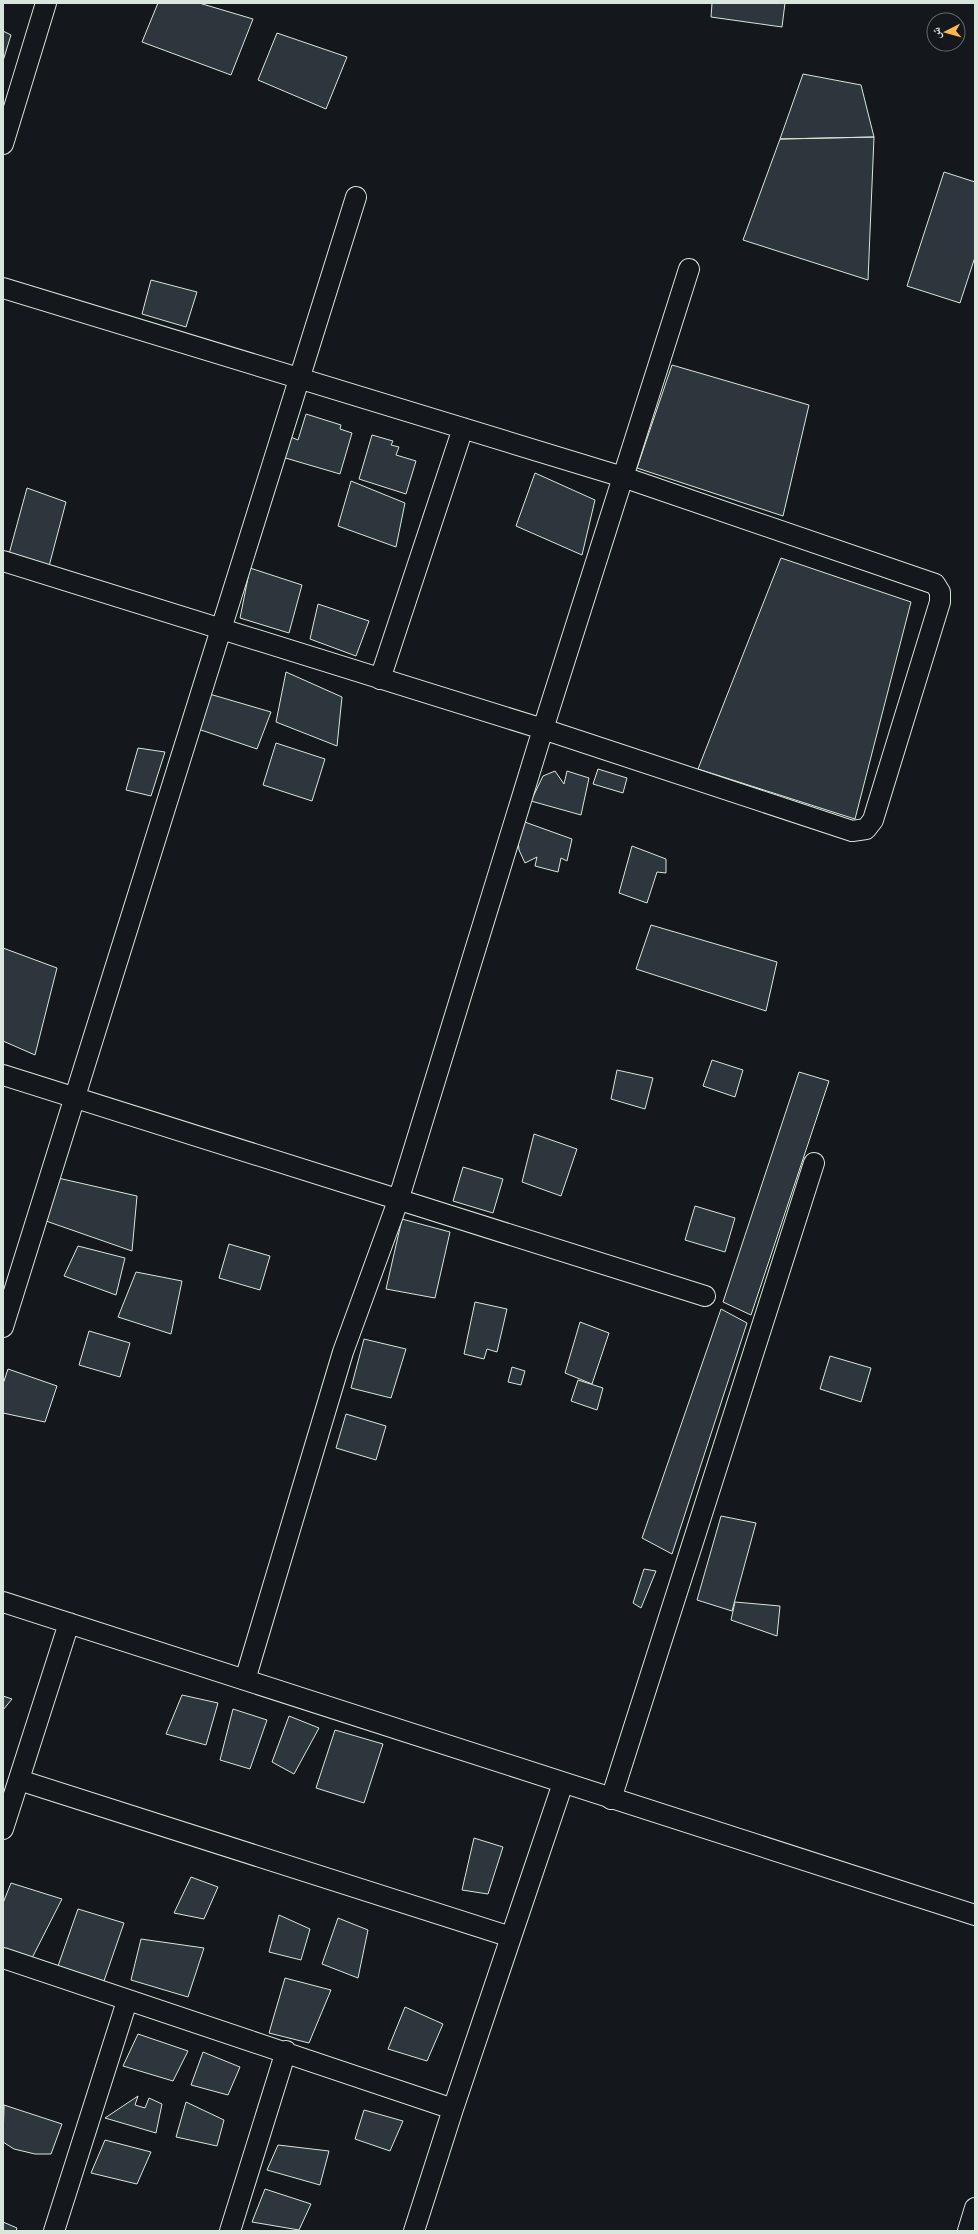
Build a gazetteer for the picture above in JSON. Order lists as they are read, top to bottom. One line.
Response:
{"north":"left"}
